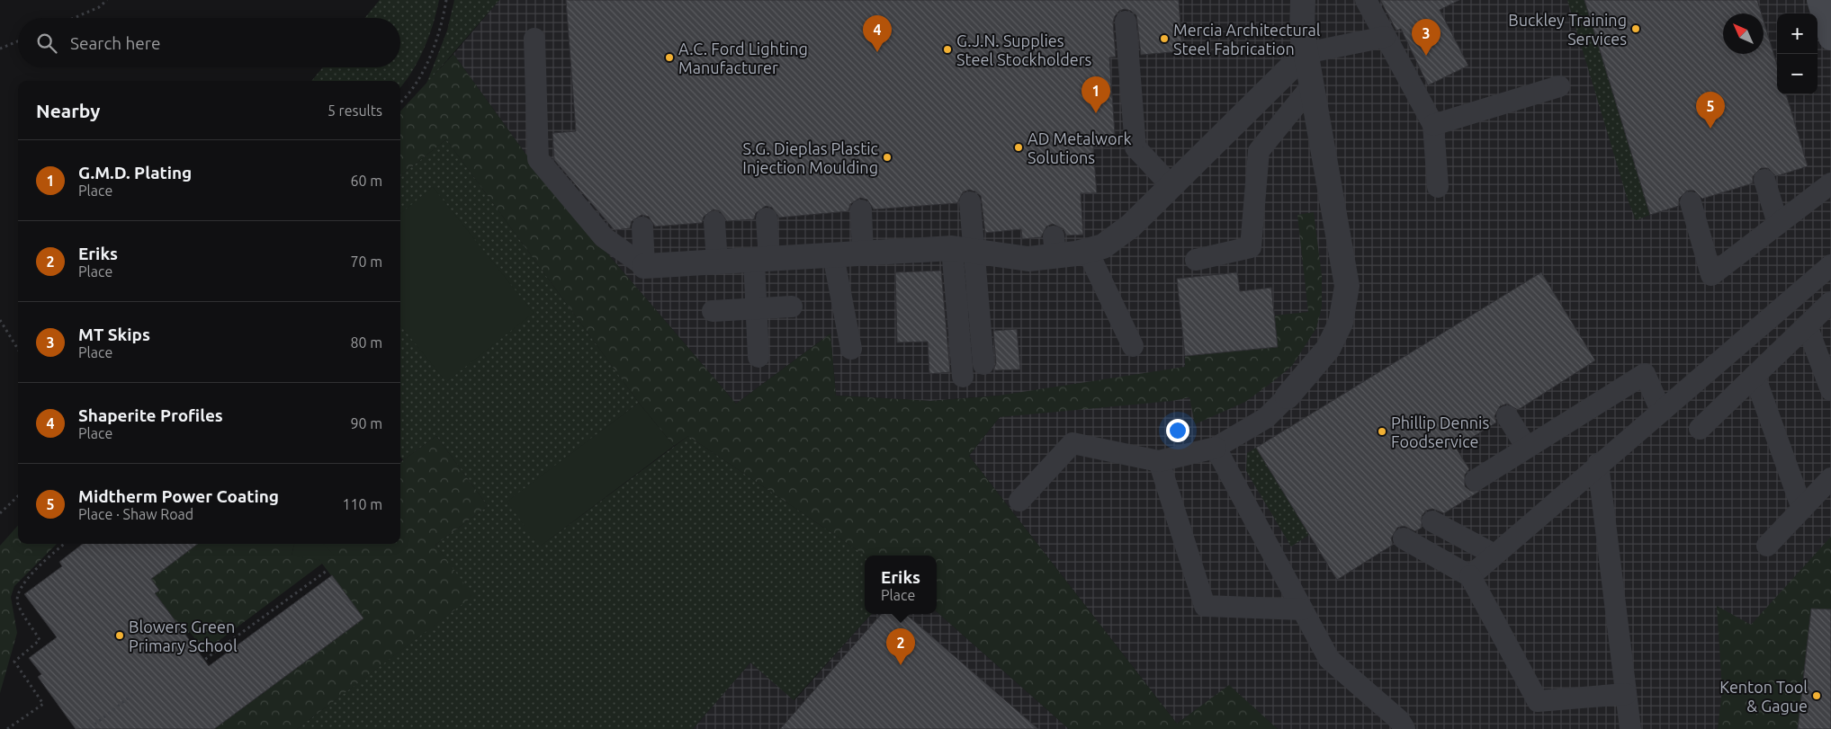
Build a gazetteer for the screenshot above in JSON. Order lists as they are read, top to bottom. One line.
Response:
{"places":["Buckley Training Services","Mercia Architectural Steel Fabrication","G.J.N. Supplies Steel Stockholders","A.C. Ford Lighting Manufacturer","AD Metalwork Solutions","S.G. Dieplas Plastic Injection Moulding","Phillip Dennis Foodservice","Blowers Green Primary School","Kenton Tool & Gague"],"north":"top left","page":{"map_buttons":["+","−"],"pins":["4","3","1","5","2"],"search":"Search here","heading":["Nearby","5 results"],"list":[{"mark":"1","name":"G.M.D. Plating","note":"Place","value":"60 m"},{"mark":"2","name":"Eriks","note":"Place","value":"70 m"},{"mark":"3","name":"MT Skips","note":"Place","value":"80 m"},{"mark":"4","name":"Shaperite Profiles","note":"Place","value":"90 m"},{"mark":"5","name":"Midtherm Power Coating","note":"Place · Shaw Road","value":"110 m"}],"popup":["Eriks","Place"]}}
